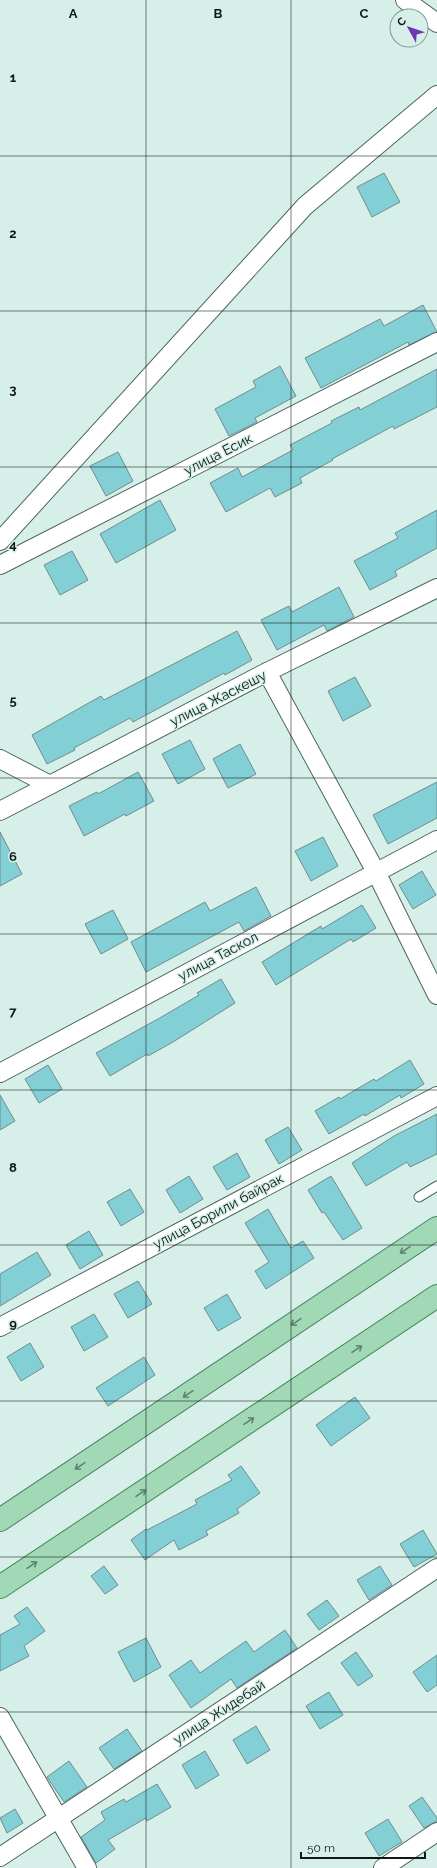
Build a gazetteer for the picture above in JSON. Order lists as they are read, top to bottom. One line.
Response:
{"streets":{"street":["улица Есик","улица Жаскешу","улица Таскол","улица Борили байрак","улица Жидебай"]},"scale_bar":"50 m","north":"top left","grid":{"columns":["A","B","C"],"rows":["1","2","3","4","5","6","7","8","9"]}}
